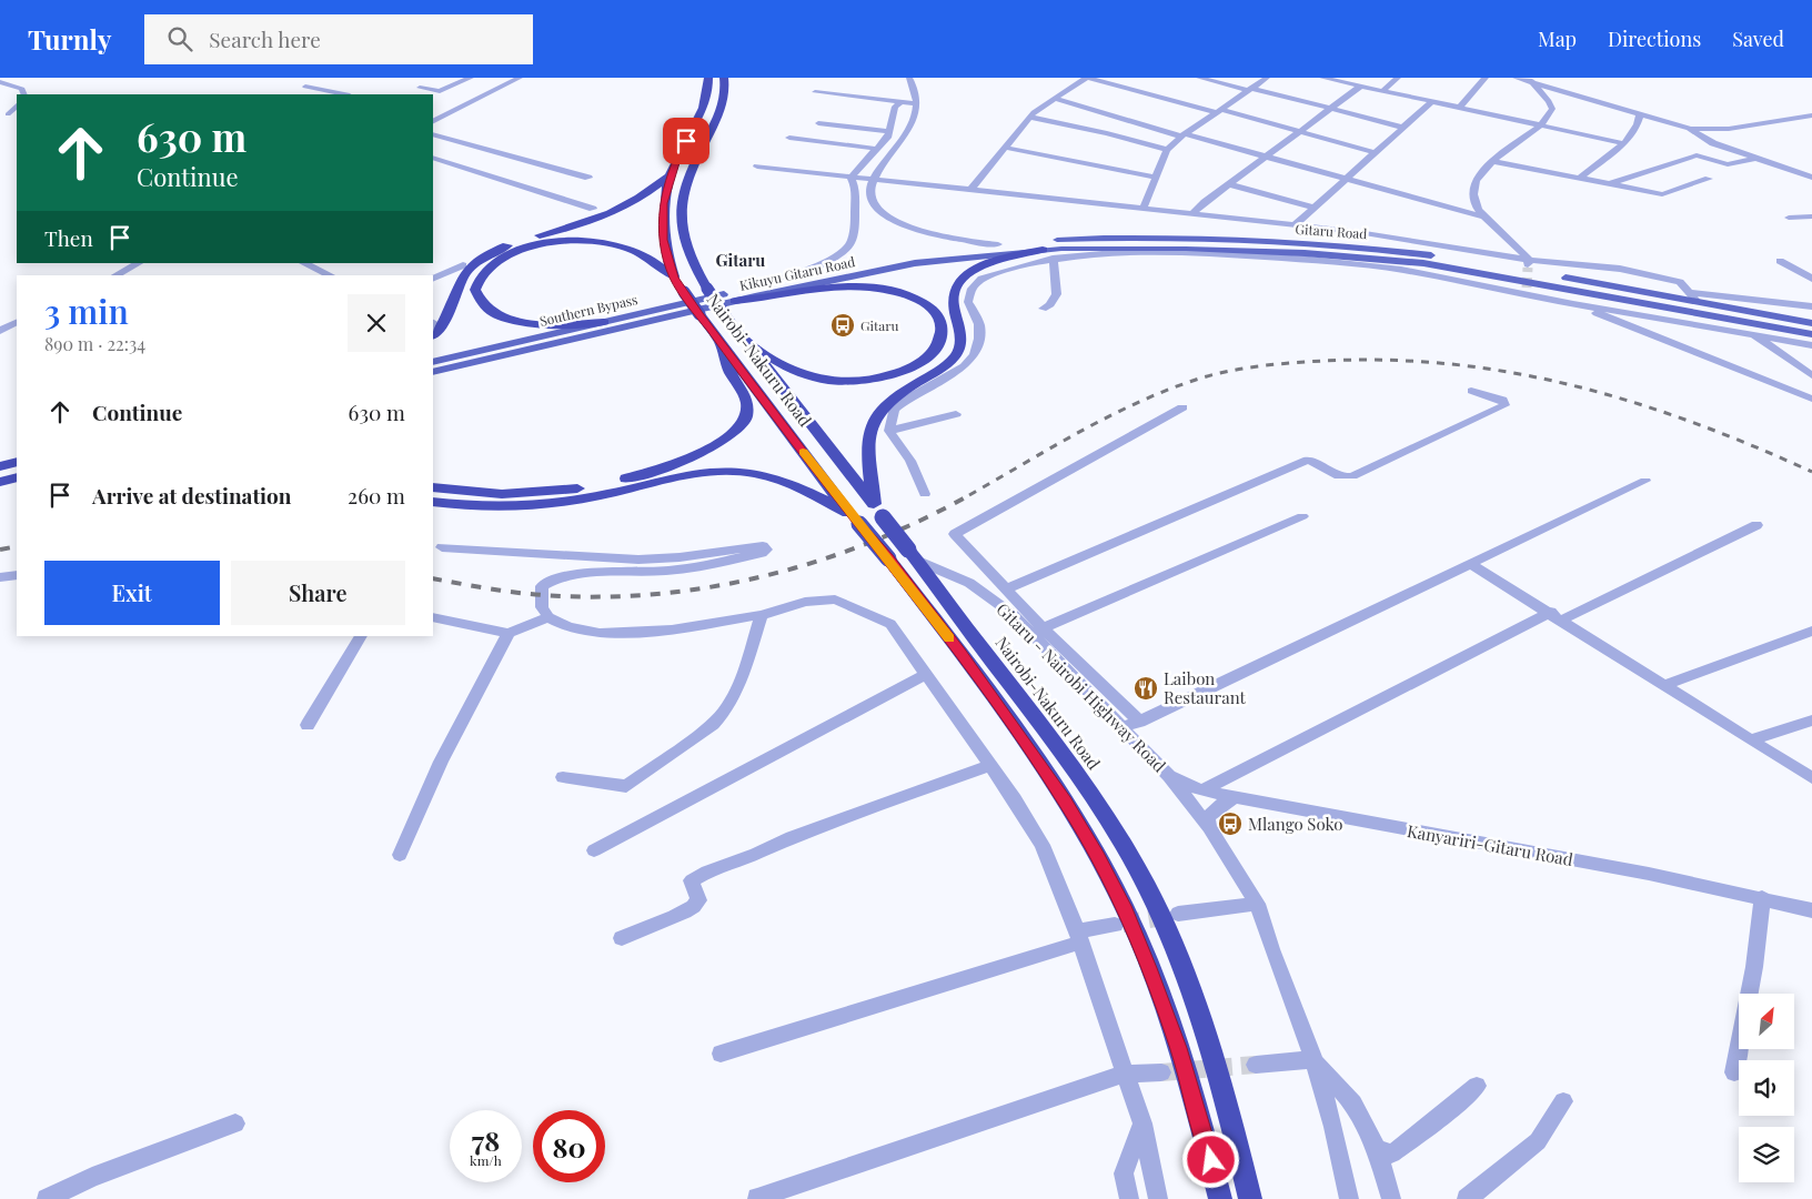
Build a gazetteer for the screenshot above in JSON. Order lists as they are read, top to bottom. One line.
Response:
{"streets":{"highway":["Nairobi-Nakuru Road"],"main road":["Gitaru Road","Kikuyu Gitaru Road","Southern Bypass"],"street":["Gitaru - Nairobi Highway Road","Kanyariri-Gitaru Road"]},"crossings":[["Gitaru Road","Kikuyu Gitaru Road"],["Gitaru Road","Southern Bypass"],["Nairobi-Nakuru Road","Gitaru - Nairobi Highway Road"],["Gitaru - Nairobi Highway Road","Kanyariri-Gitaru Road"]],"districts":["Gitaru"],"places":{"bus stop":["Gitaru","Mlango Soko"],"restaurant":["Laibon Restaurant"]},"north":"top right","page":{"header":"Turnly","search":"Search here","nav":["Map","Directions","Saved"],"turn":["630 m","Continue"],"then":"Then","heading":["3 min","890 m · 22:34"],"list":[{"name":"Continue","value":"630 m"},{"name":"Arrive at destination","value":"260 m"}],"buttons":["Exit","Share"],"speed":"78 km/h","limit":"80"}}
